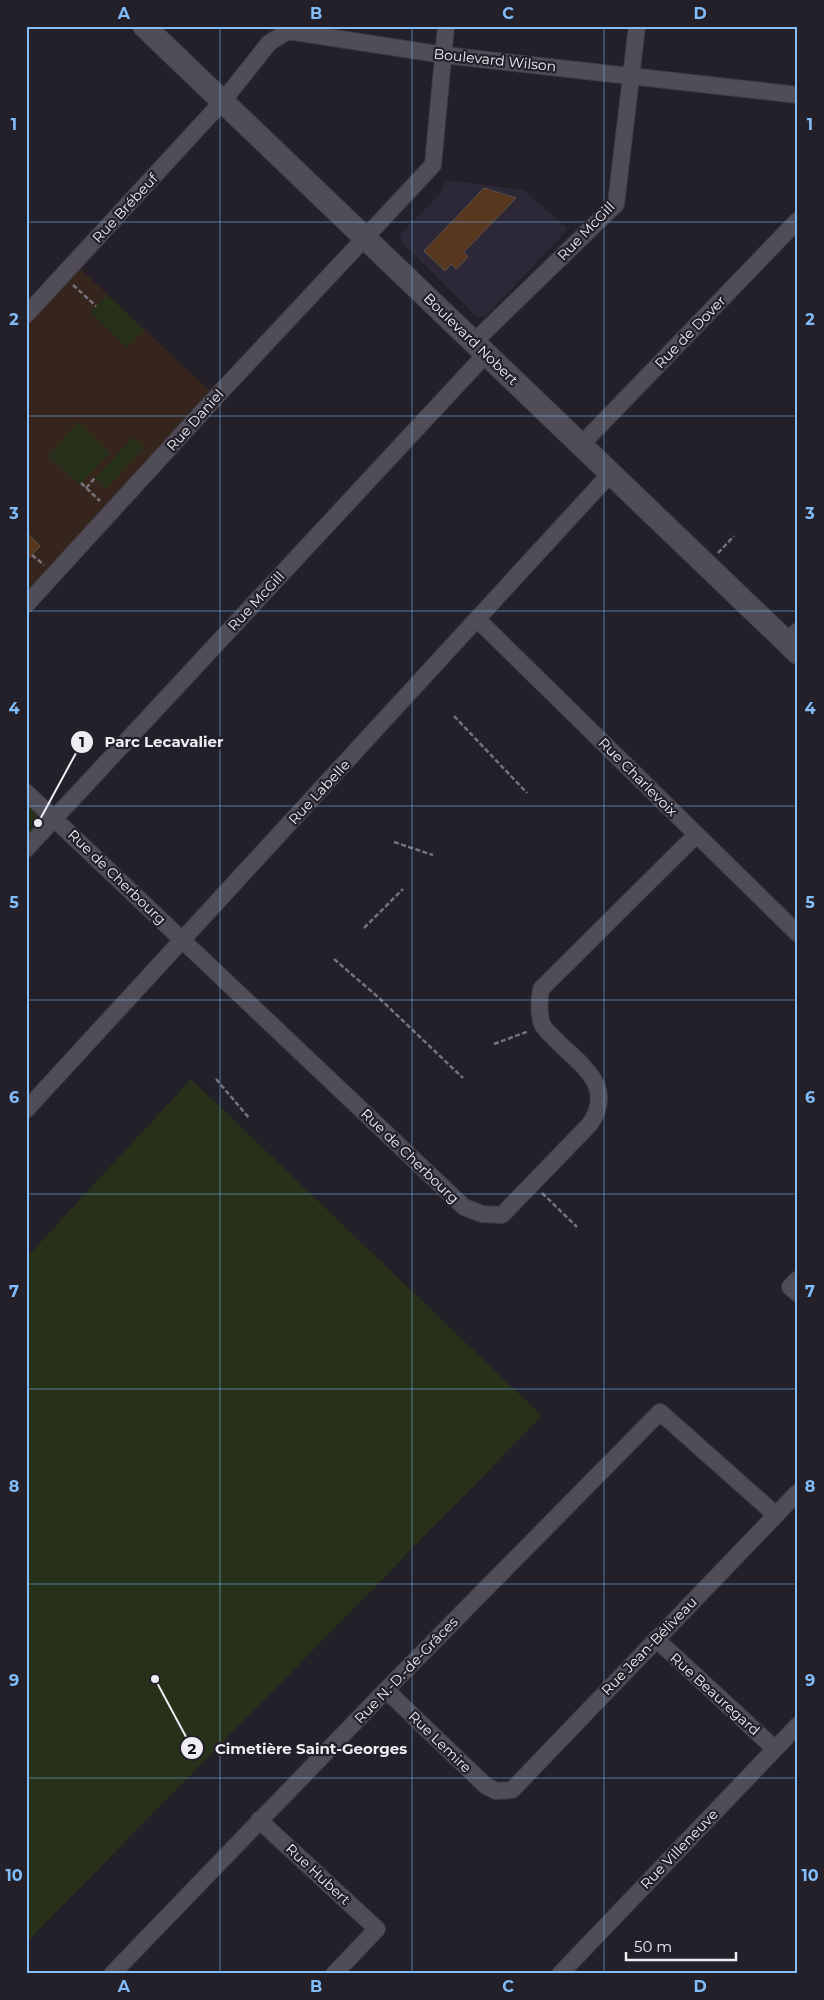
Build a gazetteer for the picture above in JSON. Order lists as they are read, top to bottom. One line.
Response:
{"streets":{"street":["Boulevard Wilson","Rue Brébeuf","Rue McGill","Rue de Dover","Boulevard Nobert","Rue Daniel","Rue Charlevoix","Rue Labelle","Rue de Cherbourg","Rue Jean-Béliveau","Rue N.-D.-de-Grâces","Rue Beauregard","Rue Lemire","Rue Villeneuve","Rue Hubert"]},"crossings":[["Boulevard Wilson","Rue Brébeuf"],["Boulevard Wilson","Rue McGill"],["Boulevard Wilson","Boulevard Nobert"],["Boulevard Wilson","Rue Daniel"],["Rue Brébeuf","Boulevard Nobert"],["Rue McGill","Boulevard Nobert"],["Rue McGill","Rue de Cherbourg"],["Rue de Dover","Boulevard Nobert"],["Boulevard Nobert","Rue Daniel"],["Boulevard Nobert","Rue Labelle"],["Rue Charlevoix","Rue Labelle"],["Rue Labelle","Rue de Cherbourg"],["Rue Jean-Béliveau","Rue N.-D.-de-Grâces"],["Rue Jean-Béliveau","Rue Beauregard"],["Rue Jean-Béliveau","Rue Lemire"],["Rue N.-D.-de-Grâces","Rue Lemire"],["Rue N.-D.-de-Grâces","Rue Hubert"],["Rue Beauregard","Rue Villeneuve"]],"places":["Parc Lecavalier","Cimetière Saint-Georges"],"scale_bar":"50 m","grid":{"columns":["A","B","C","D"],"rows":["1","2","3","4","5","6","7","8","9","10"]}}
